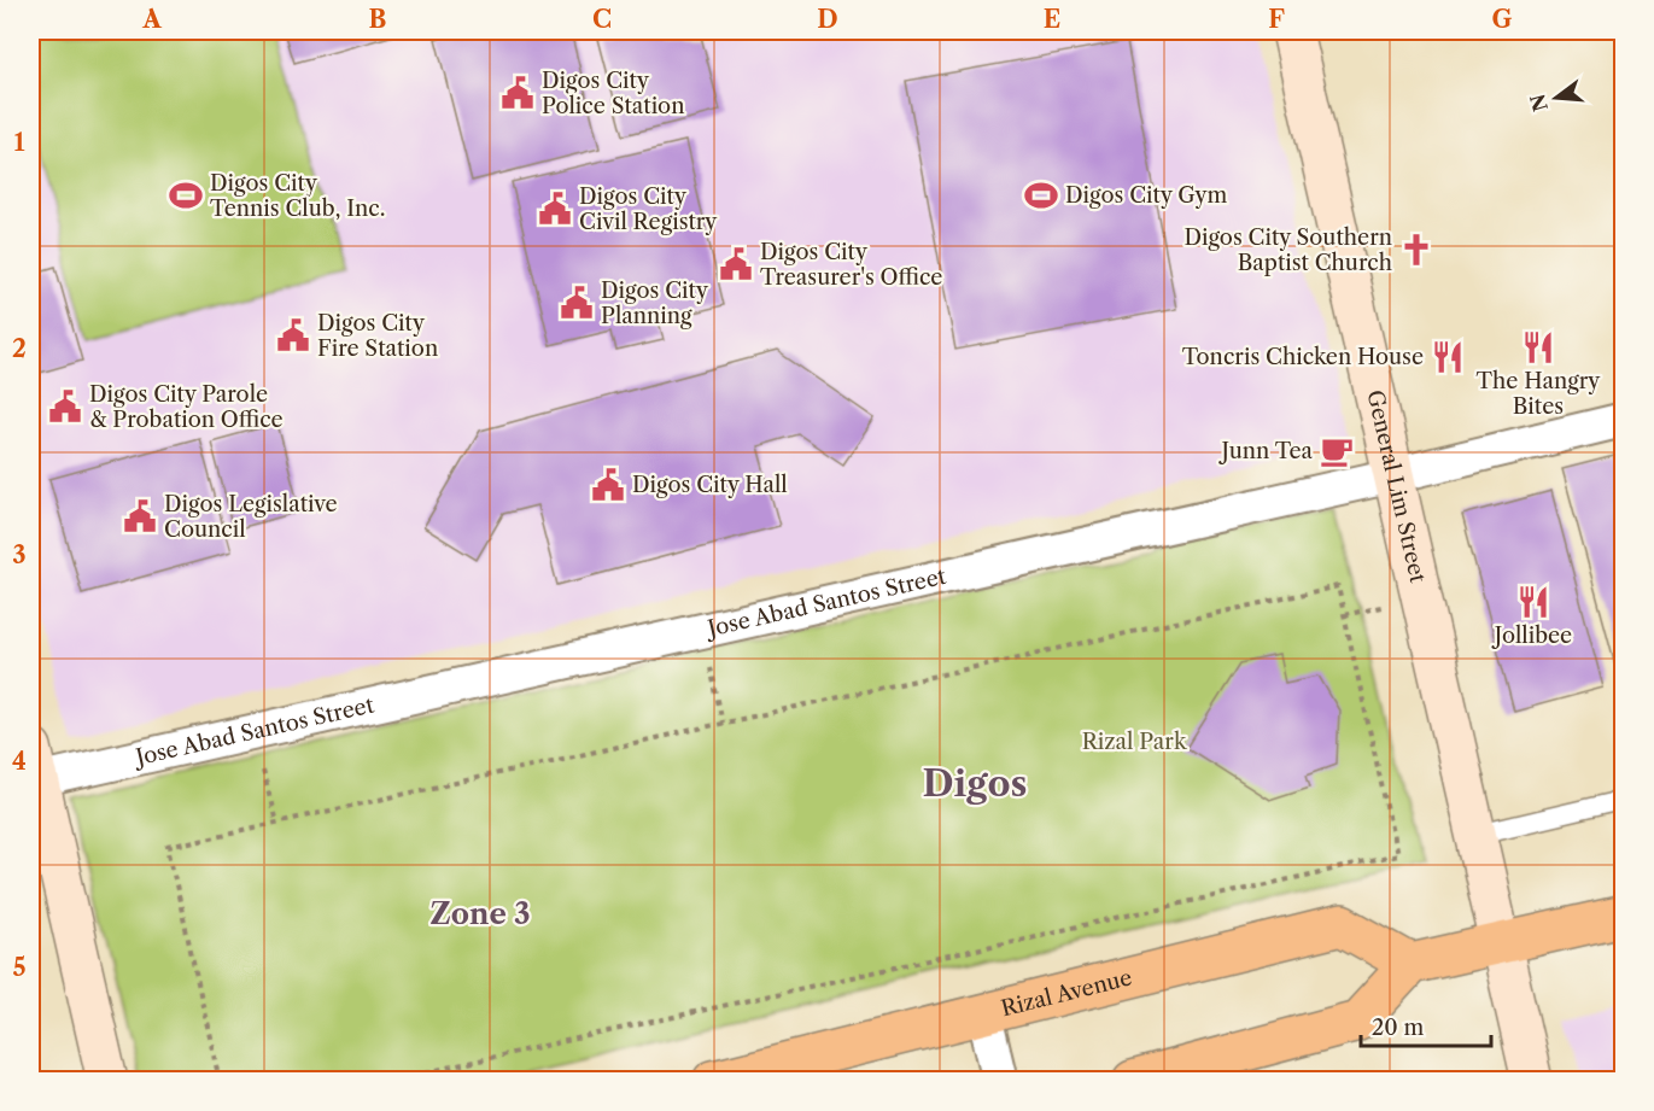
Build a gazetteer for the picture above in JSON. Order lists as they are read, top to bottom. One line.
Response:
{"streets":{"main road":["Rizal Avenue"],"street":["General Lim Street","Jose Abad Santos Street"]},"crossings":[["General Lim Street","Jose Abad Santos Street"]],"districts":["Digos","Zone 3"],"parks":["Rizal Park"],"places":{"public building":["Digos City Police Station","Digos City Civil Registry","Digos City Treasurer's Office","Digos City Planning","Digos City Fire Station","Digos City Parole & Probation Office","Digos City Hall","Digos Legislative Council"],"sports":["Digos City Tennis Club, Inc.","Digos City Gym"],"church":["Digos City Southern Baptist Church"],"restaurant":["The Hangry Bites","Toncris Chicken House","Jollibee"],"cafe":["Junn Tea"]},"scale_bar":"20 m","north":"left","grid":{"columns":["A","B","C","D","E","F","G"],"rows":["1","2","3","4","5"]}}
